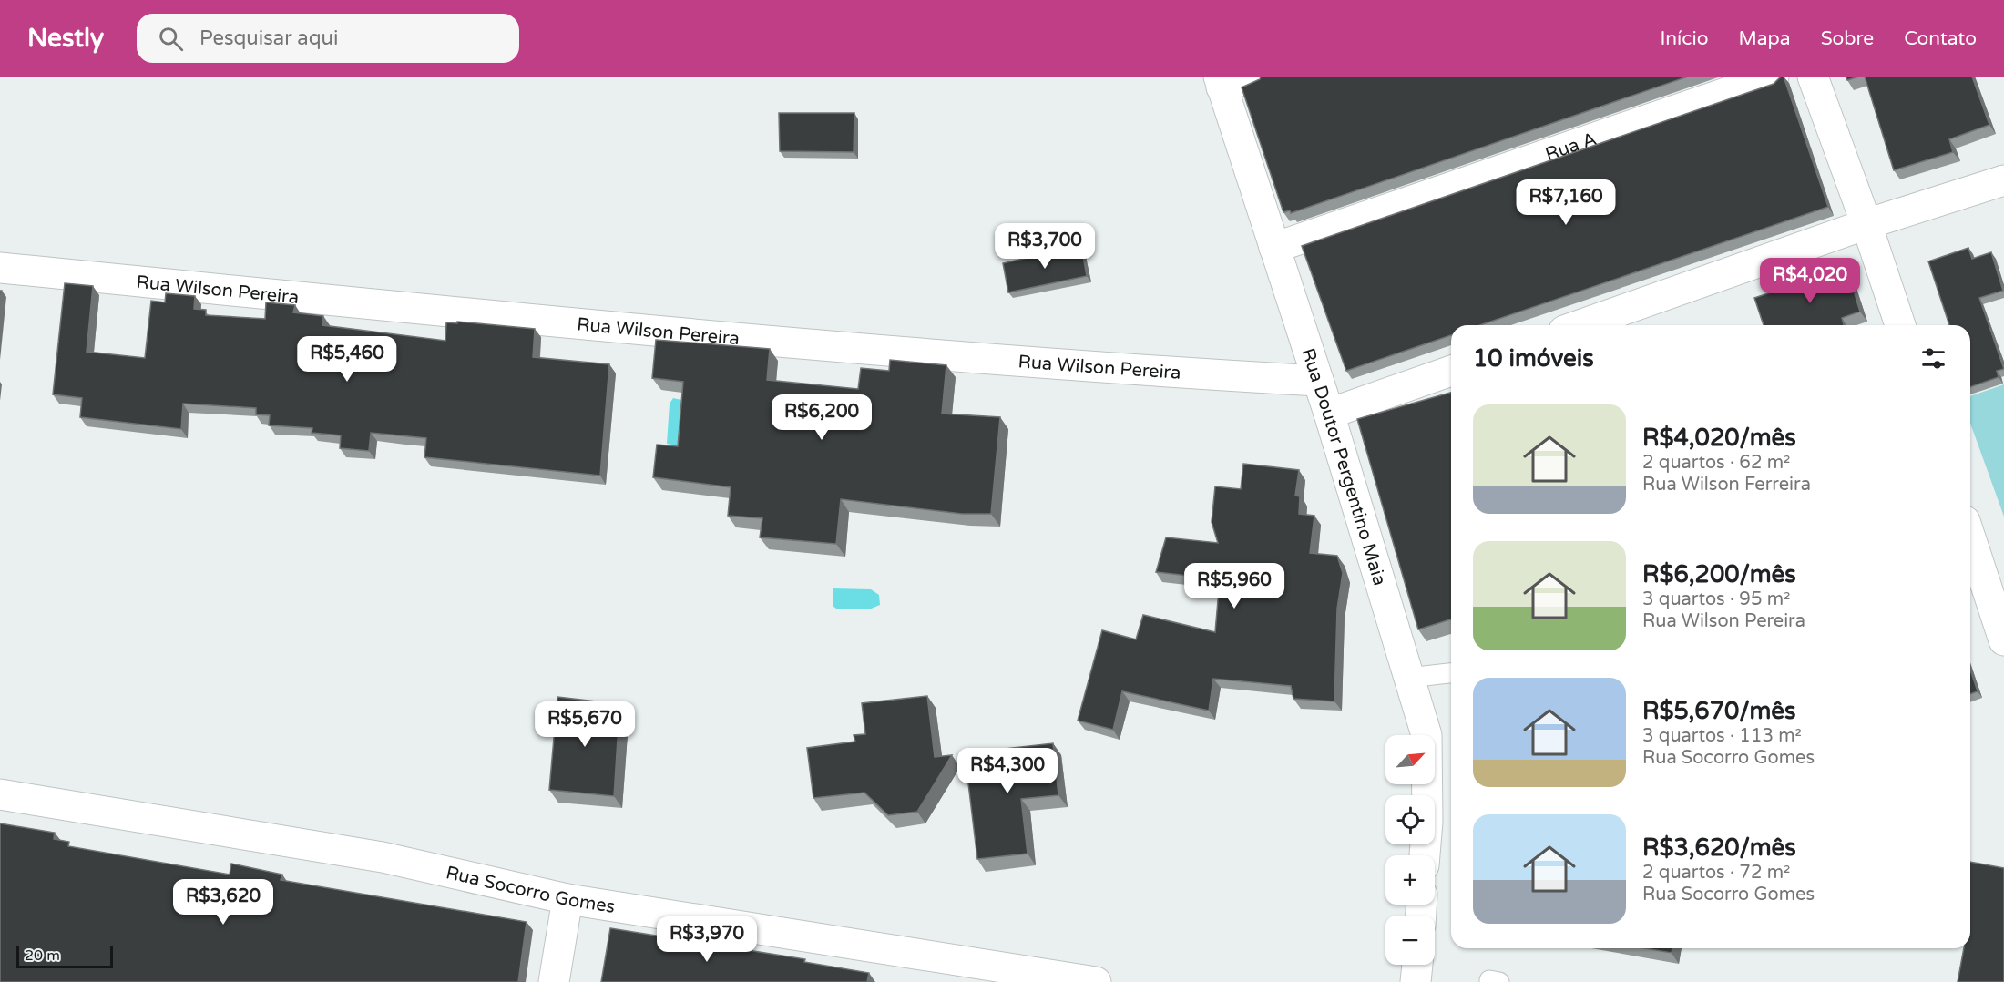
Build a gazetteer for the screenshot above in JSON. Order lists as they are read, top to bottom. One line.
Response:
{"streets":{"street":["Rua A","Rua Wilson Pereira","Rua Doutor Pergentino Maia","Rua Socorro Gomes"]},"crossings":[["Rua A","Rua Doutor Pergentino Maia"],["Rua Wilson Pereira","Rua Doutor Pergentino Maia"]],"scale_bar":"20 m","north":"top right","page":{"header":"Nestly","search":"Pesquisar aqui","nav":["Início","Mapa","Sobre","Contato"],"price":["R$7,160","R$3,700","R$4,020","R$5,460","R$6,200","R$5,960","R$5,670","R$4,300","R$3,620","R$3,970"],"heading":"10 imóveis","list":[{"name":"R$4,020/mês","note":"2 quartos · 62 m² · Rua Wilson Ferreira"},{"name":"R$6,200/mês","note":"3 quartos · 95 m² · Rua Wilson Pereira"},{"name":"R$5,670/mês","note":"3 quartos · 113 m² · Rua Socorro Gomes"},{"name":"R$3,620/mês","note":"2 quartos · 72 m² · Rua Socorro Gomes"}],"map_buttons":["+","−"],"scale":"20 m"}}
